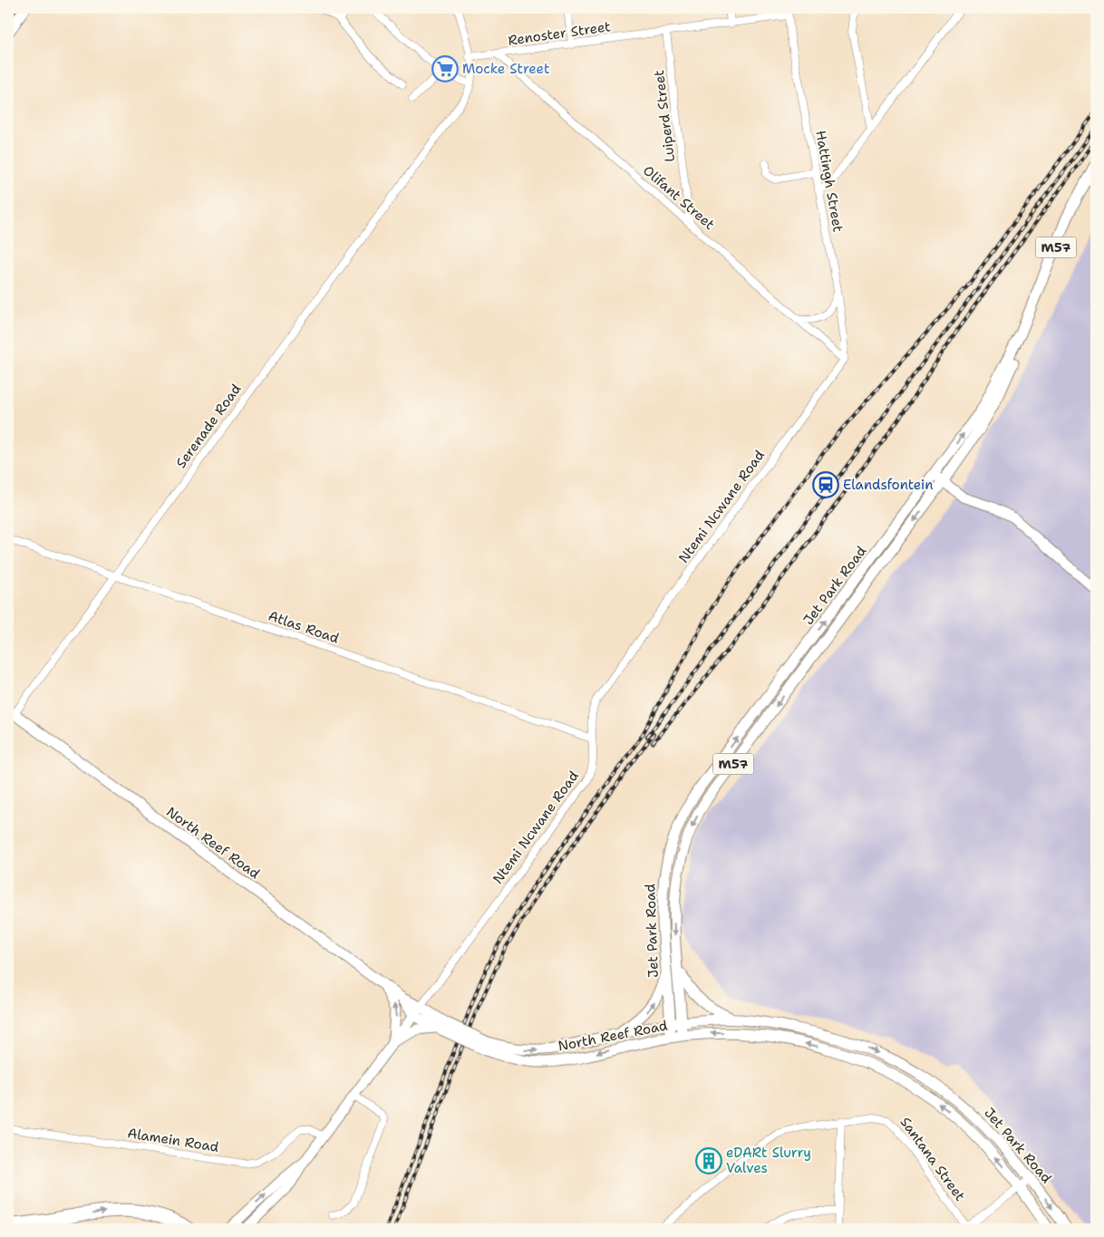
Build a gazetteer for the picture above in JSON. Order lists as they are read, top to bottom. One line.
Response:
{"streets":{"main road":["M57","Ntemi Ncwane Road","Jet Park Road","North Reef Road"],"street":["Renoster Street","Luiperd Street","Hattingh Street","Olifant Street","Serenade Road","Atlas Road","Alamein Road","Santana Street"]},"crossings":[["Renoster Street","Luiperd Street"],["Renoster Street","Hattingh Street"],["Renoster Street","Olifant Street"],["Luiperd Street","Olifant Street"],["Hattingh Street","Olifant Street"],["Hattingh Street","Ntemi Ncwane Road"],["Olifant Street","Ntemi Ncwane Road"],["Serenade Road","Atlas Road"],["Serenade Road","North Reef Road"],["Ntemi Ncwane Road","Atlas Road"],["Ntemi Ncwane Road","North Reef Road"],["Ntemi Ncwane Road","Alamein Road"],["Jet Park Road","North Reef Road"]],"places":{"supermarket":["Mocke Street"],"station":["Elandsfontein"],"building":["eDARt Slurry Valves"]}}
